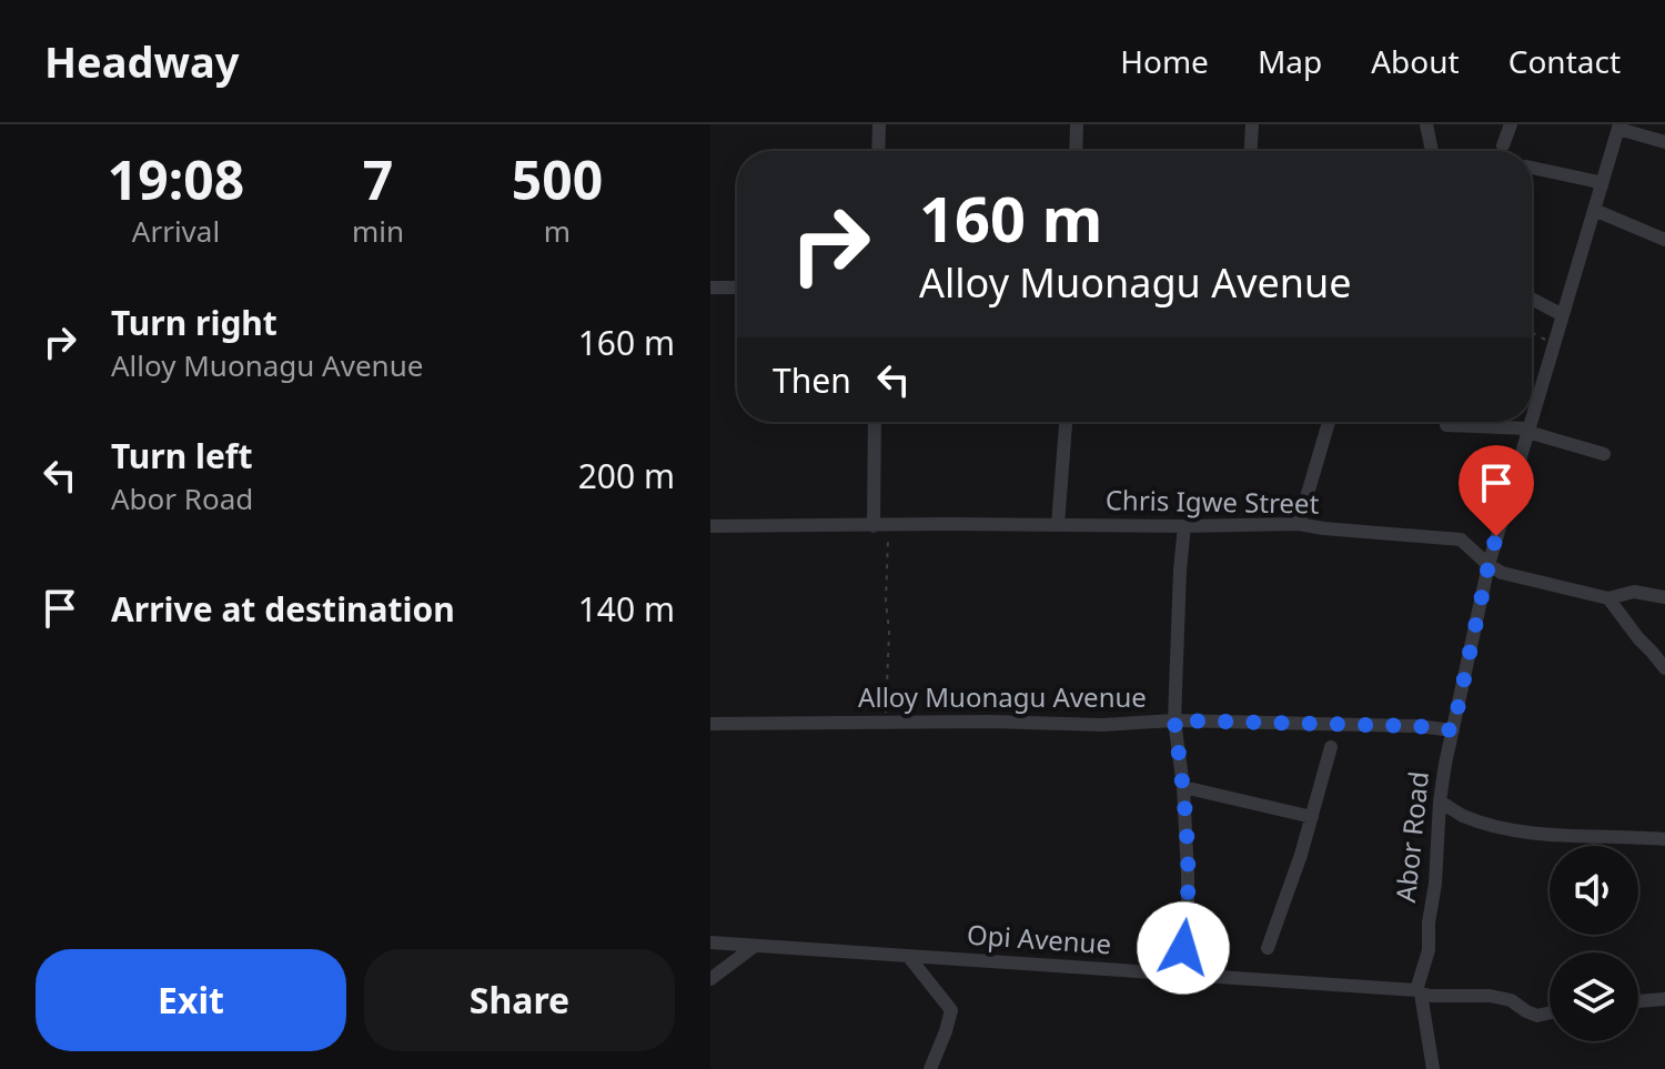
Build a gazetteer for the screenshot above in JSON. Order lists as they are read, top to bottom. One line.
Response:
{"streets":{"street":["Chris Igwe Street","Alloy Muonagu Avenue","Abor Road","Opi Avenue"]},"crossings":[["Chris Igwe Street","Abor Road"],["Alloy Muonagu Avenue","Abor Road"],["Abor Road","Opi Avenue"]],"page":{"header":"Headway","nav":["Home","Map","About","Contact"],"eta":["19:08","Arrival","7","min","500","m"],"turn":["160 m","Alloy Muonagu Avenue"],"list":[{"name":"Turn right","note":"Alloy Muonagu Avenue","value":"160 m"},{"name":"Turn left","note":"Abor Road","value":"200 m"},{"name":"Arrive at destination","value":"140 m"}],"then":"Then","buttons":["Exit","Share"]}}
